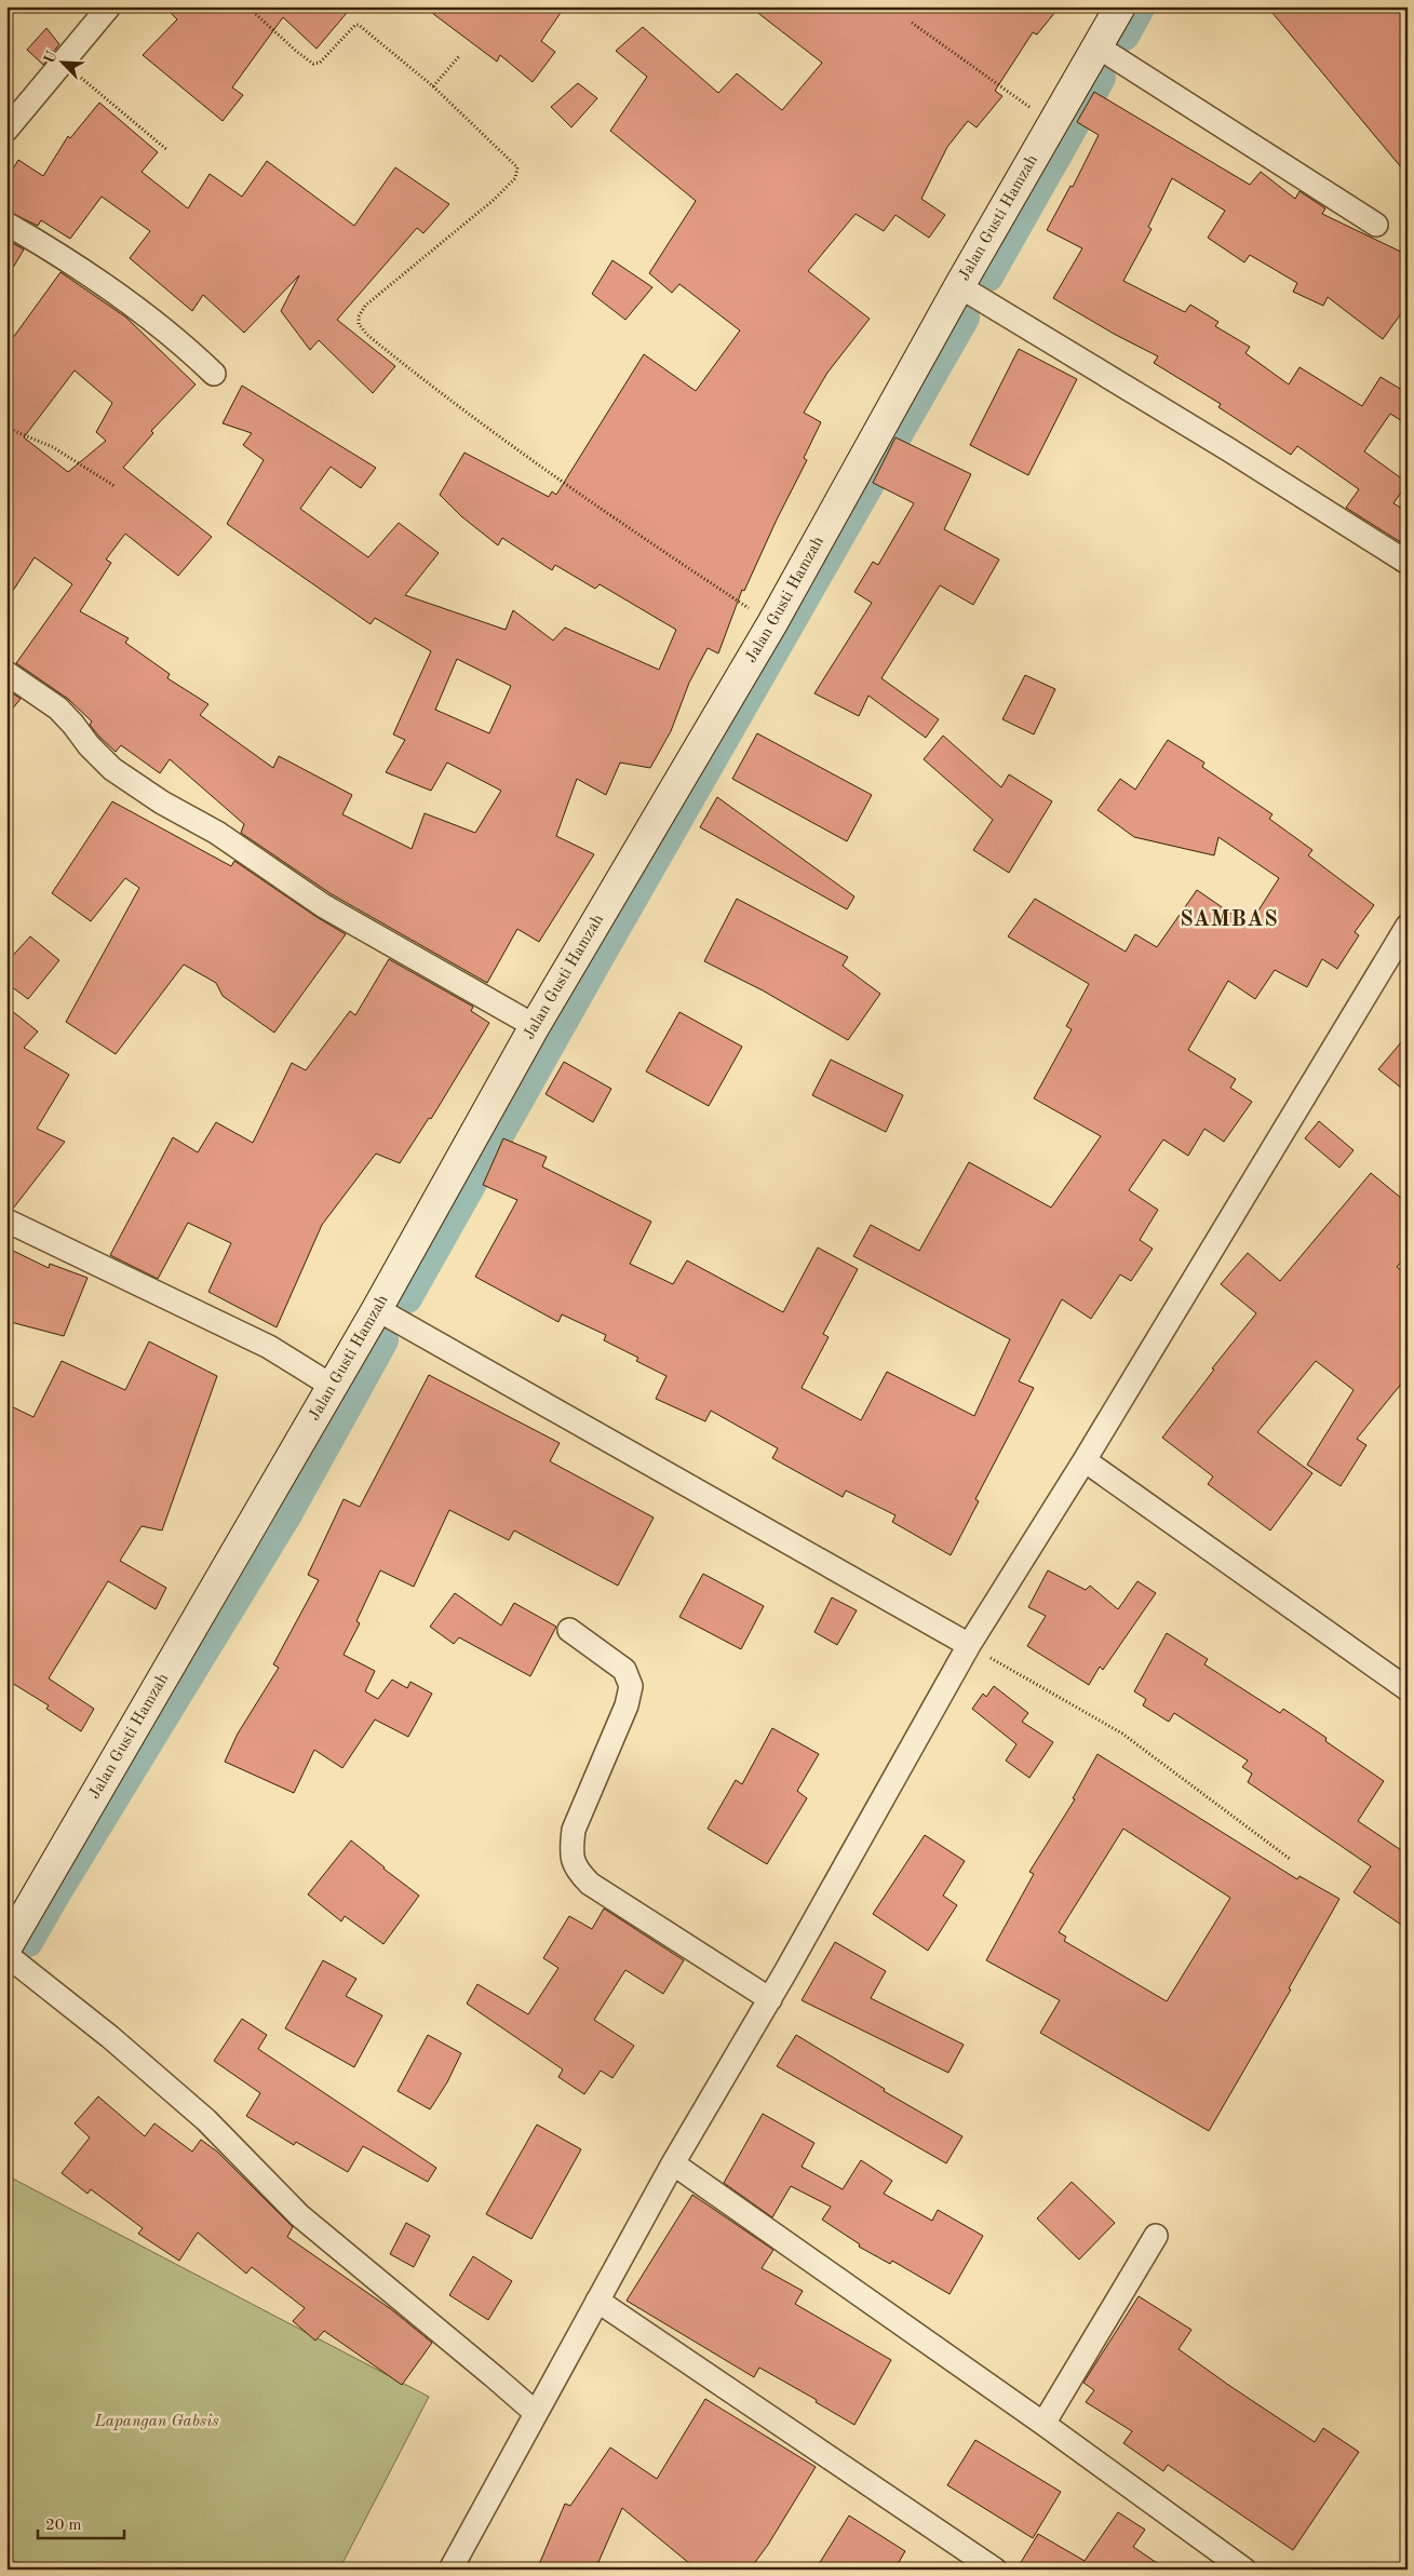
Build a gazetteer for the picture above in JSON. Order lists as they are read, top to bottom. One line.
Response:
{"streets":{"street":["Jalan Gusti Hamzah"]},"districts":["SAMBAS"],"parks":["Lapangan Gabsis"],"scale_bar":"20 m","north":"top left"}
